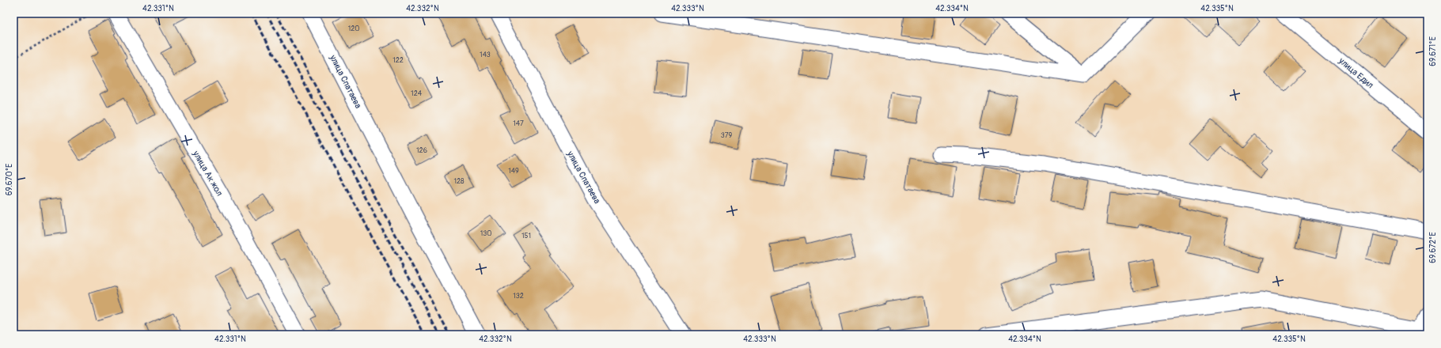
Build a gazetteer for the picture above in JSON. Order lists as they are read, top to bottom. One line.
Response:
{"streets":{"street":["улица Едил","улица Спатаева","улица Ак жол"]},"house_numbers":["120","143","122","124","147","379","126","149","128","130","151","132"],"coordinates":["42.331°N","42.332°N","42.333°N","42.334°N","42.335°N","69.671°E","69.670°E","69.672°E"]}
